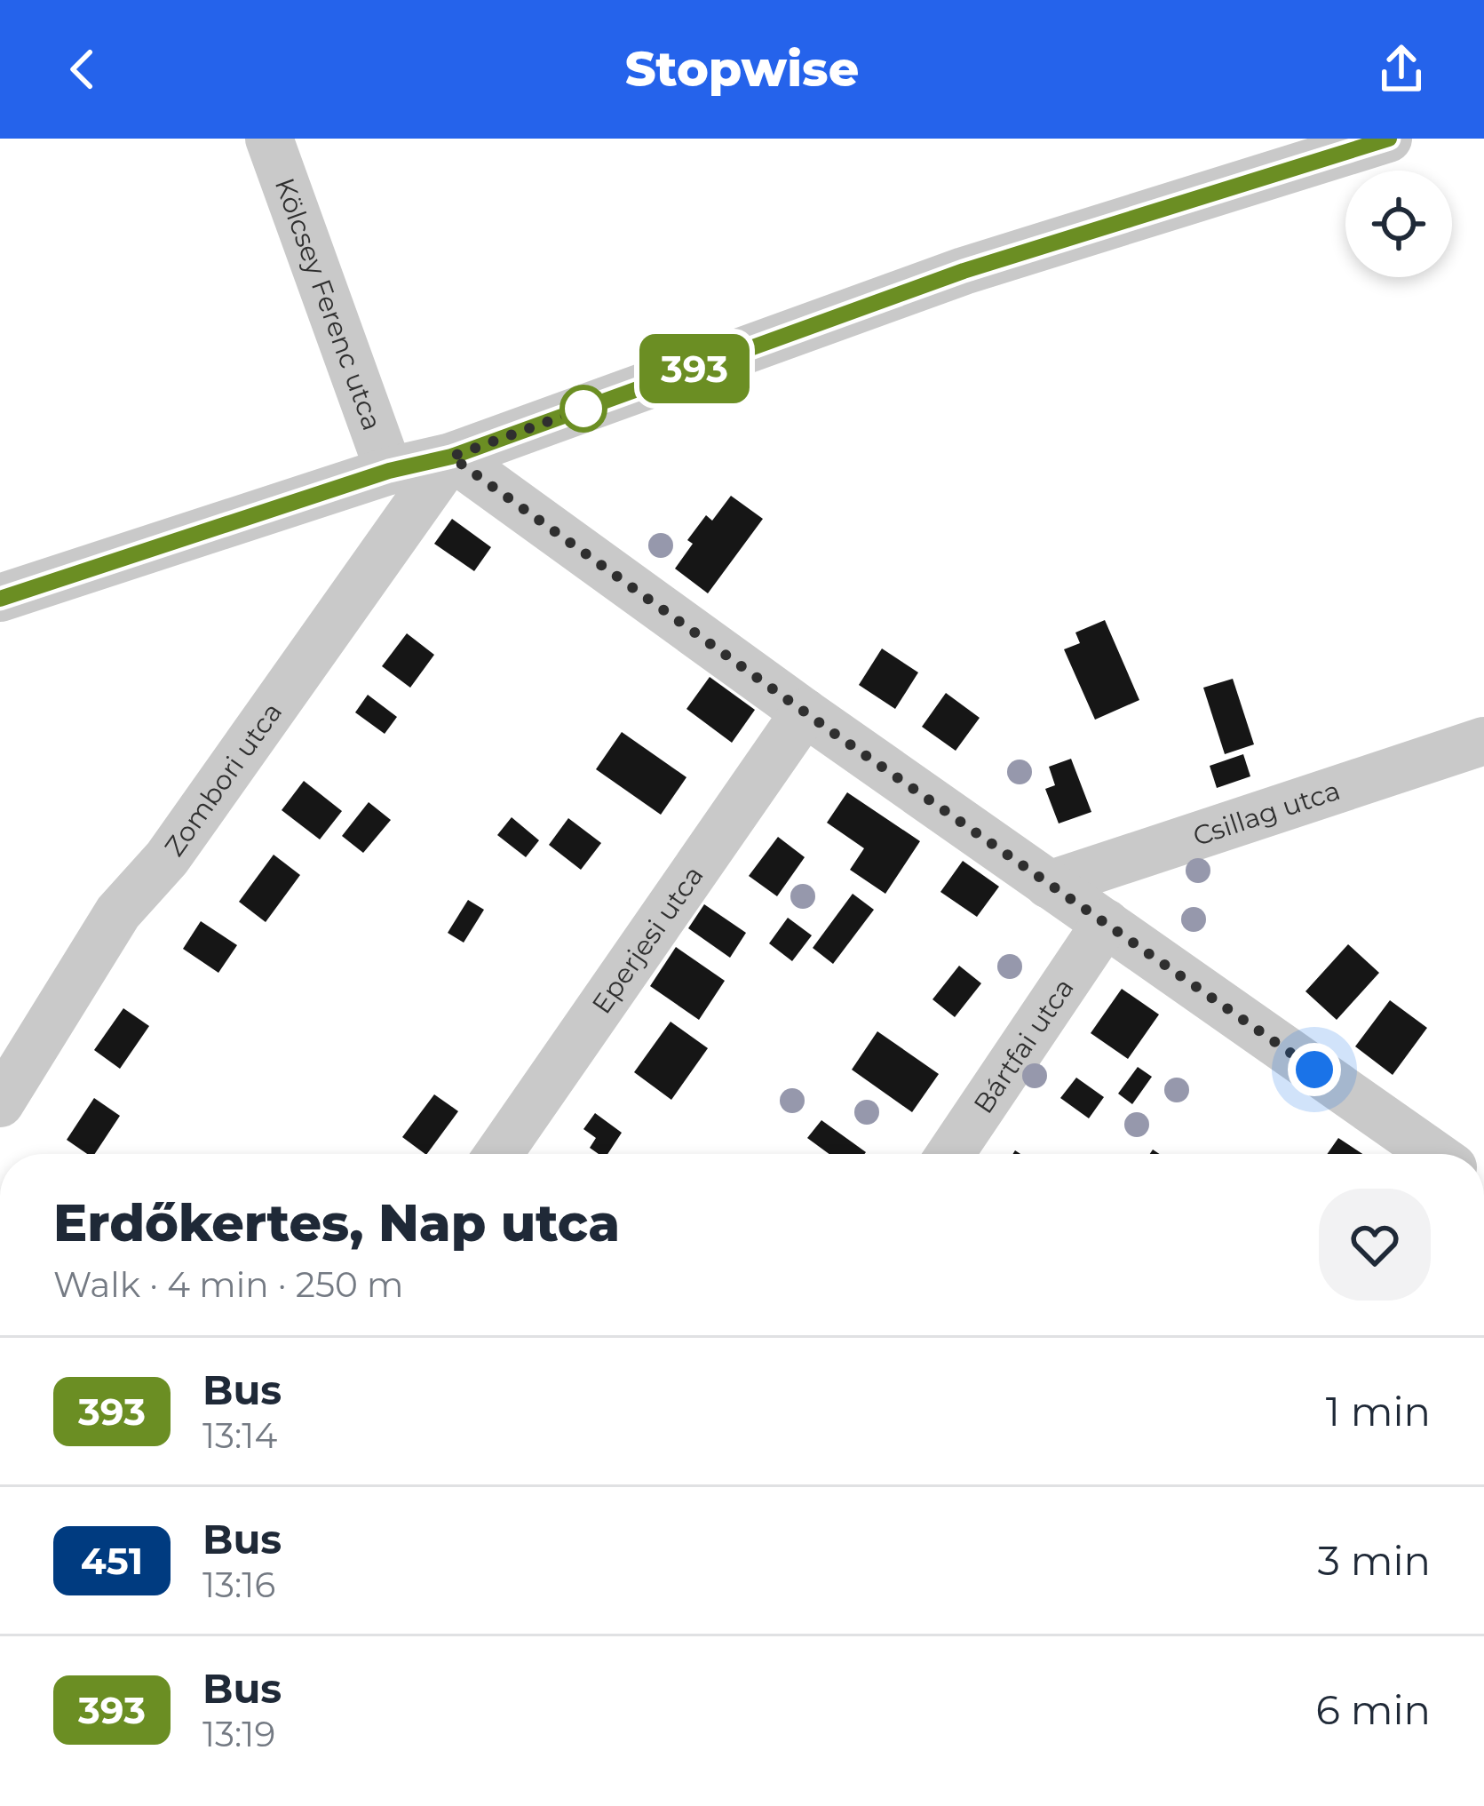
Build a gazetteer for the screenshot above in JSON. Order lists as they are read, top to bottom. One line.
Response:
{"streets":{"street":["Kölcsey Ferenc utca","Zombori utca","Csillag utca","Eperjesi utca","Bártfai utca"]},"lines":["bus line 393"],"page":{"header":"Stopwise","on_map":"393","heading":["Erdőkertes, Nap utca","Walk · 4 min · 250 m"],"list":[{"mark":"393","name":"Bus","note":"13:14","value":"1 min"},{"mark":"451","name":"Bus","note":"13:16","value":"3 min"},{"mark":"393","name":"Bus","note":"13:19","value":"6 min"}]}}
